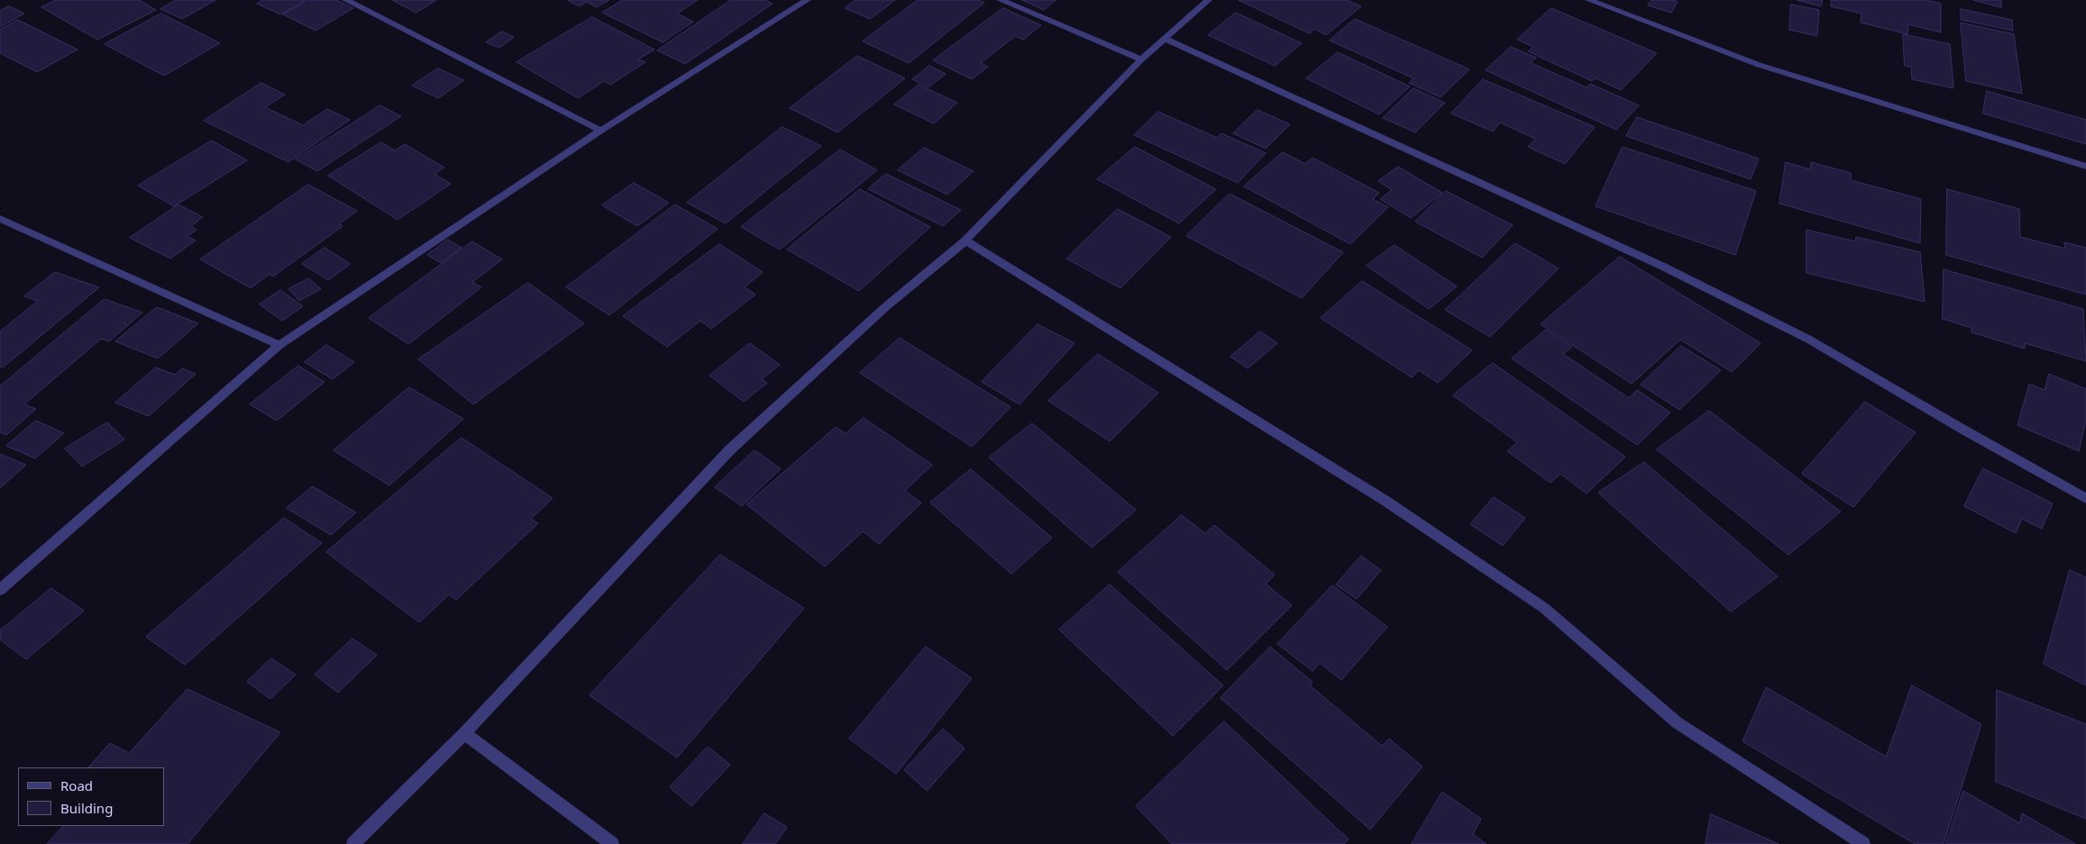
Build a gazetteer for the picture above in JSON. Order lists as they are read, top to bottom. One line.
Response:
{"legend":["Road","Building"]}
